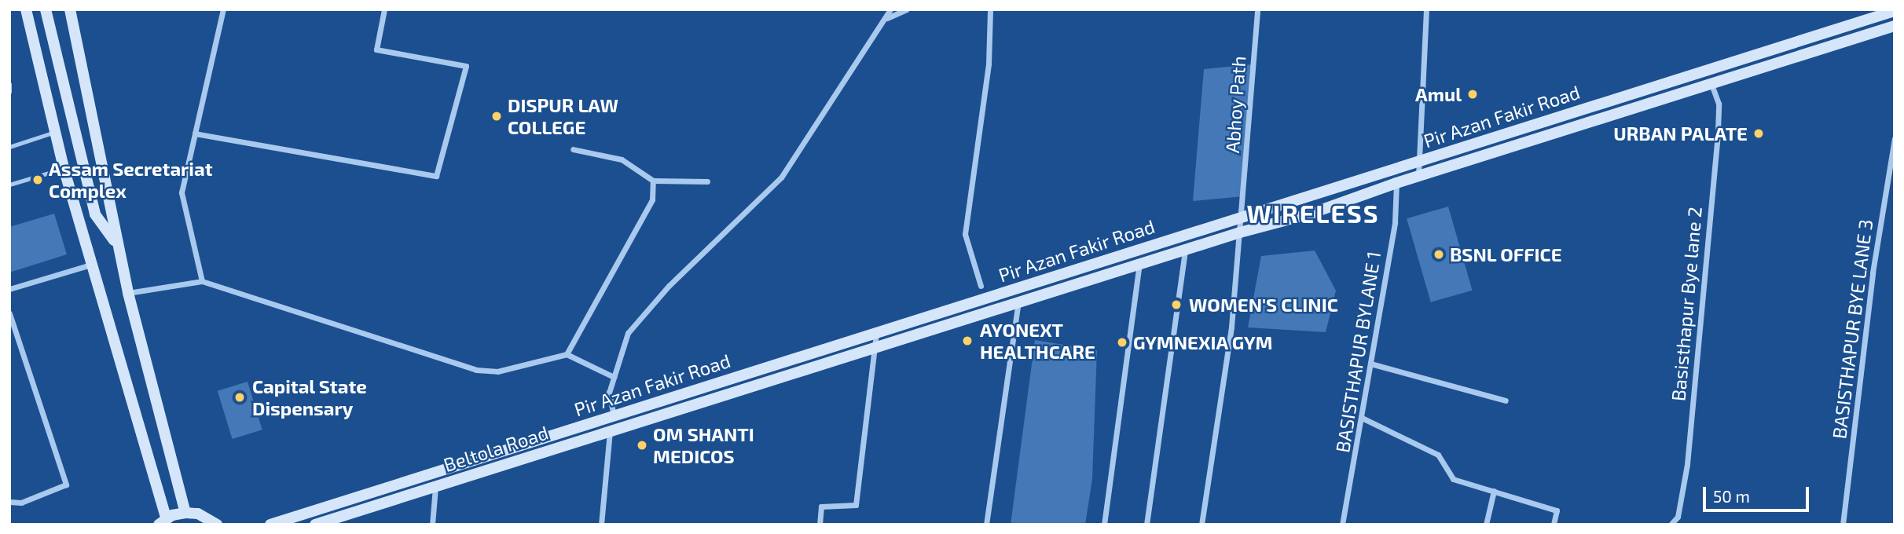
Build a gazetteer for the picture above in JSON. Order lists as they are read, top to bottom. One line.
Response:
{"streets":{"main road":["Pir Azan Fakir Road","Beltola Road"],"street":["Abhoy Path","Basisthapur Bye lane 2","BASISTHAPUR BYE LANE 3","BASISTHAPUR BYLANE 1"]},"crossings":[["Abhoy Path","Pir Azan Fakir Road"],["Pir Azan Fakir Road","Basisthapur Bye lane 2"],["Pir Azan Fakir Road","BASISTHAPUR BYLANE 1"],["Pir Azan Fakir Road","Beltola Road"]],"districts":["WIRELESS"],"places":["Amul","DISPUR LAW COLLEGE","URBAN PALATE","Assam Secretariat Complex","BSNL OFFICE","WOMEN'S CLINIC","AYONEXT HEALTHCARE","GYMNEXIA GYM","Capital State Dispensary","OM SHANTI MEDICOS"],"scale_bar":"50 m"}
